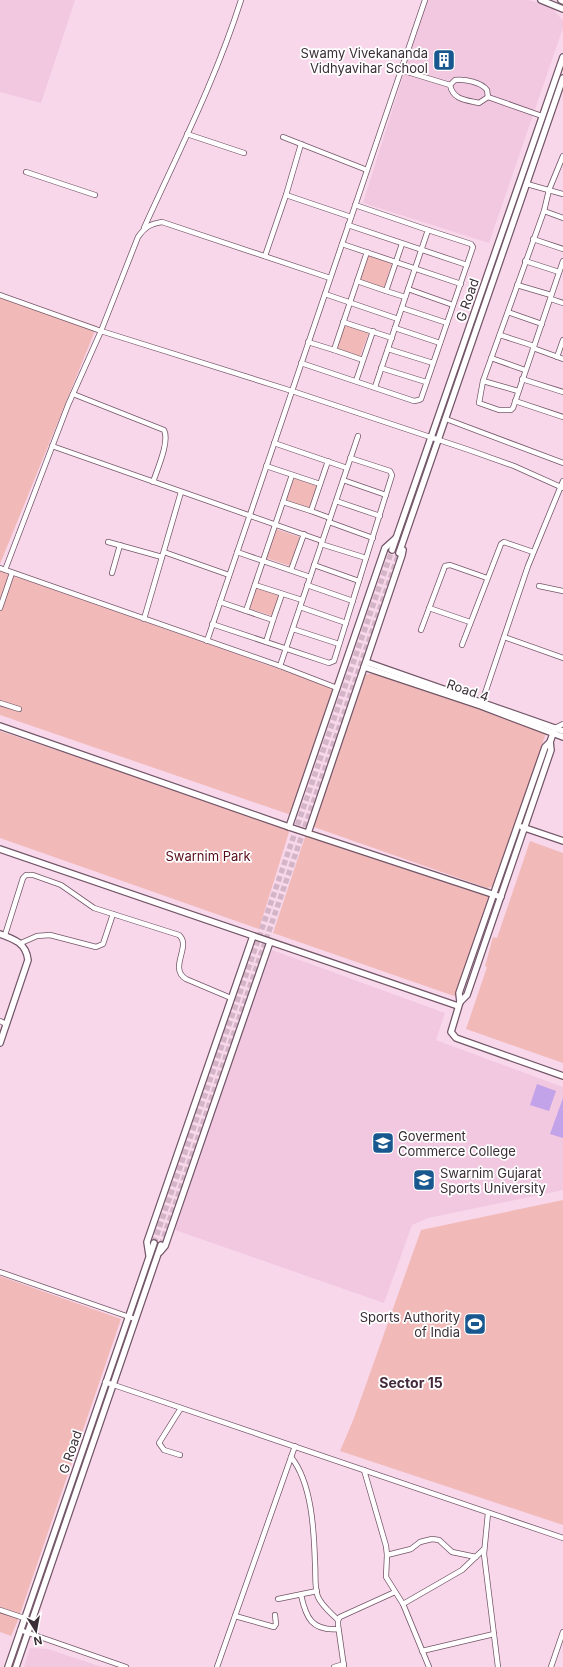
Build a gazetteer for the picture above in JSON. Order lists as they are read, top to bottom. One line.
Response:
{"streets":{"street":["G Road","Road 4"]},"districts":["Sector 15"],"parks":["Swarnim Park"],"places":{"building":["Swamy Vivekananda Vidhyavihar School"],"school or university":["Goverment Commerce College","Swarnim Gujarat Sports University"],"sports":["Sports Authority of India"]},"north":"bottom"}
